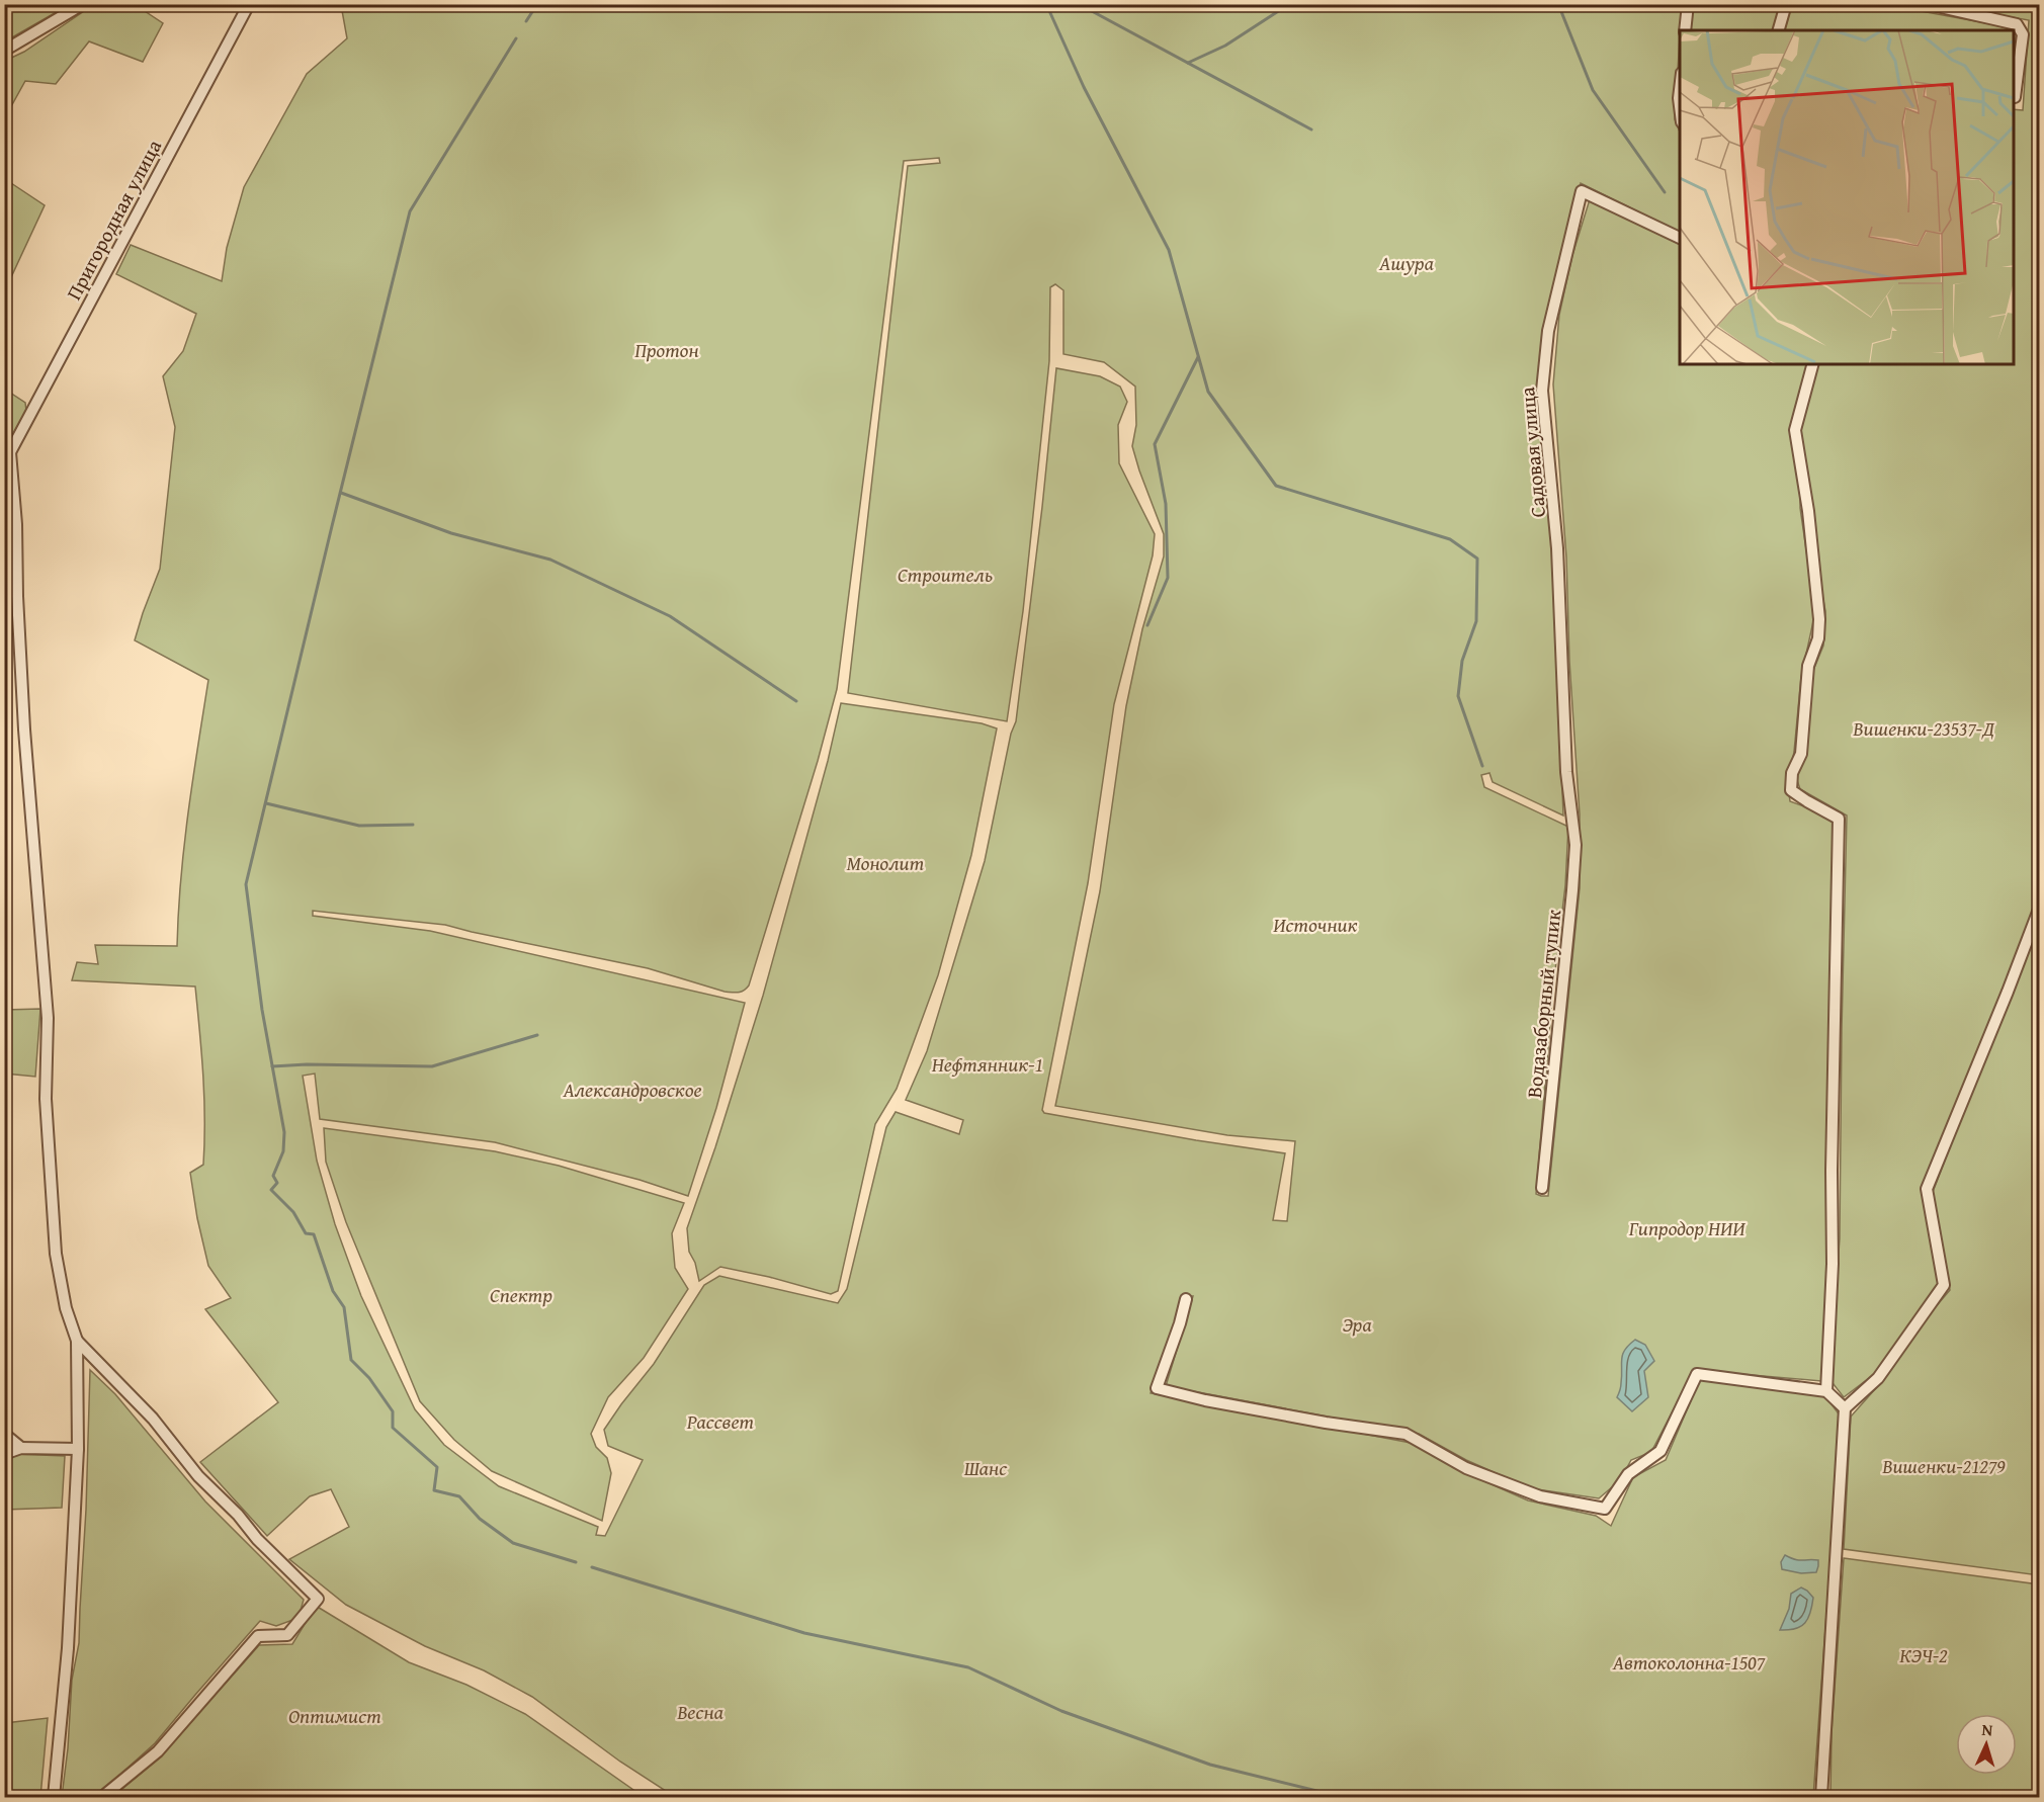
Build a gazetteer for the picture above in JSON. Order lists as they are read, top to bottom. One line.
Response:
{"streets":{"street":["Пригородная улица","Садовая улица","Водазаборный тупик"]},"crossings":[["Садовая улица","Водазаборный тупик"]],"parks":["Ашура","Протон","Строитель","Вишенки-23537-Д","Монолит","Источник","Нефтянник-1","Александровское","Гипродор НИИ","Спектр","Эра","Рассвет","Вишенки-21279","Шанс","КЭЧ-2","Автоколонна-1507","Весна","Оптимист"],"north":"top"}
